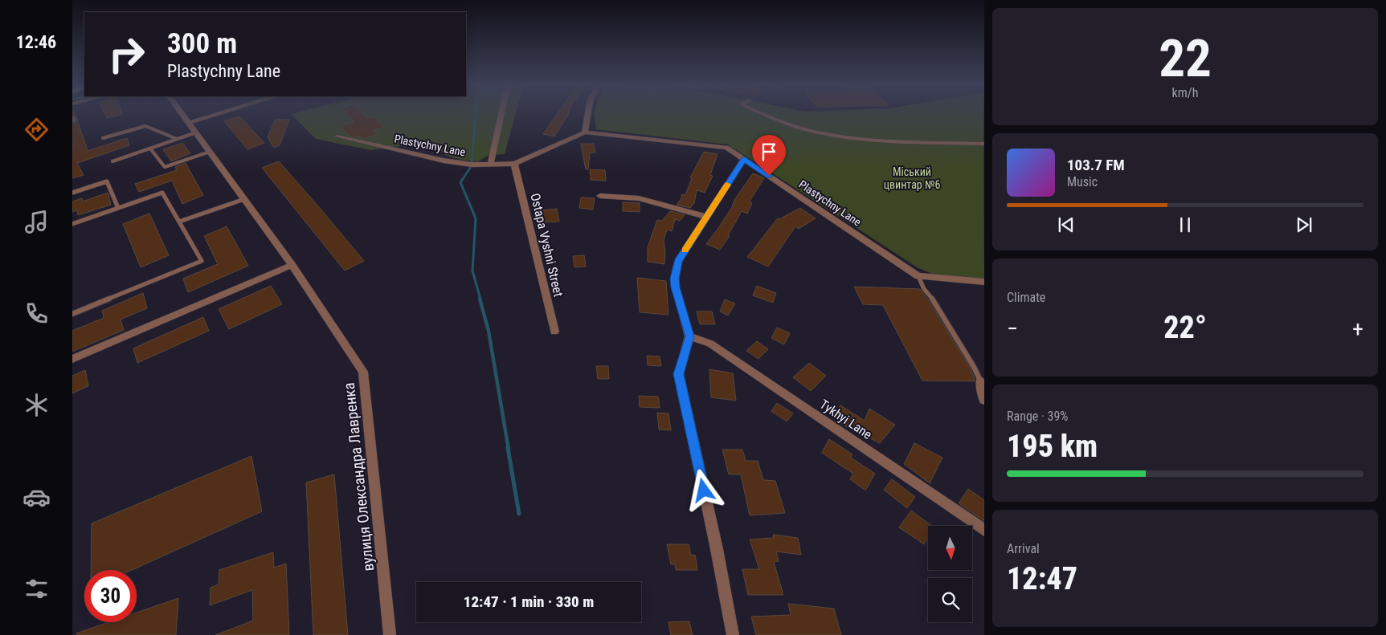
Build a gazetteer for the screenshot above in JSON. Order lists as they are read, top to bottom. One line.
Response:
{"streets":{"street":["Plastychny Lane","Ostapa Vyshni Street","Tykhyi Lane","вулиця Олександра Лавренка"]},"crossings":[["Plastychny Lane","Ostapa Vyshni Street"]],"parks":["Міський цвинтар №6"],"north":"bottom","page":{"tabs":"12:46","tile":[["22","km/h"],"Climate",["Range · 39%","195 km"],["Arrival","12:47"]],"turn":["300 m","Plastychny Lane"],"song":["103.7 FM","Music"],"heat":["−","22°","+"],"limit":"30","trip":"12:47 · 1 min · 330 m"}}
